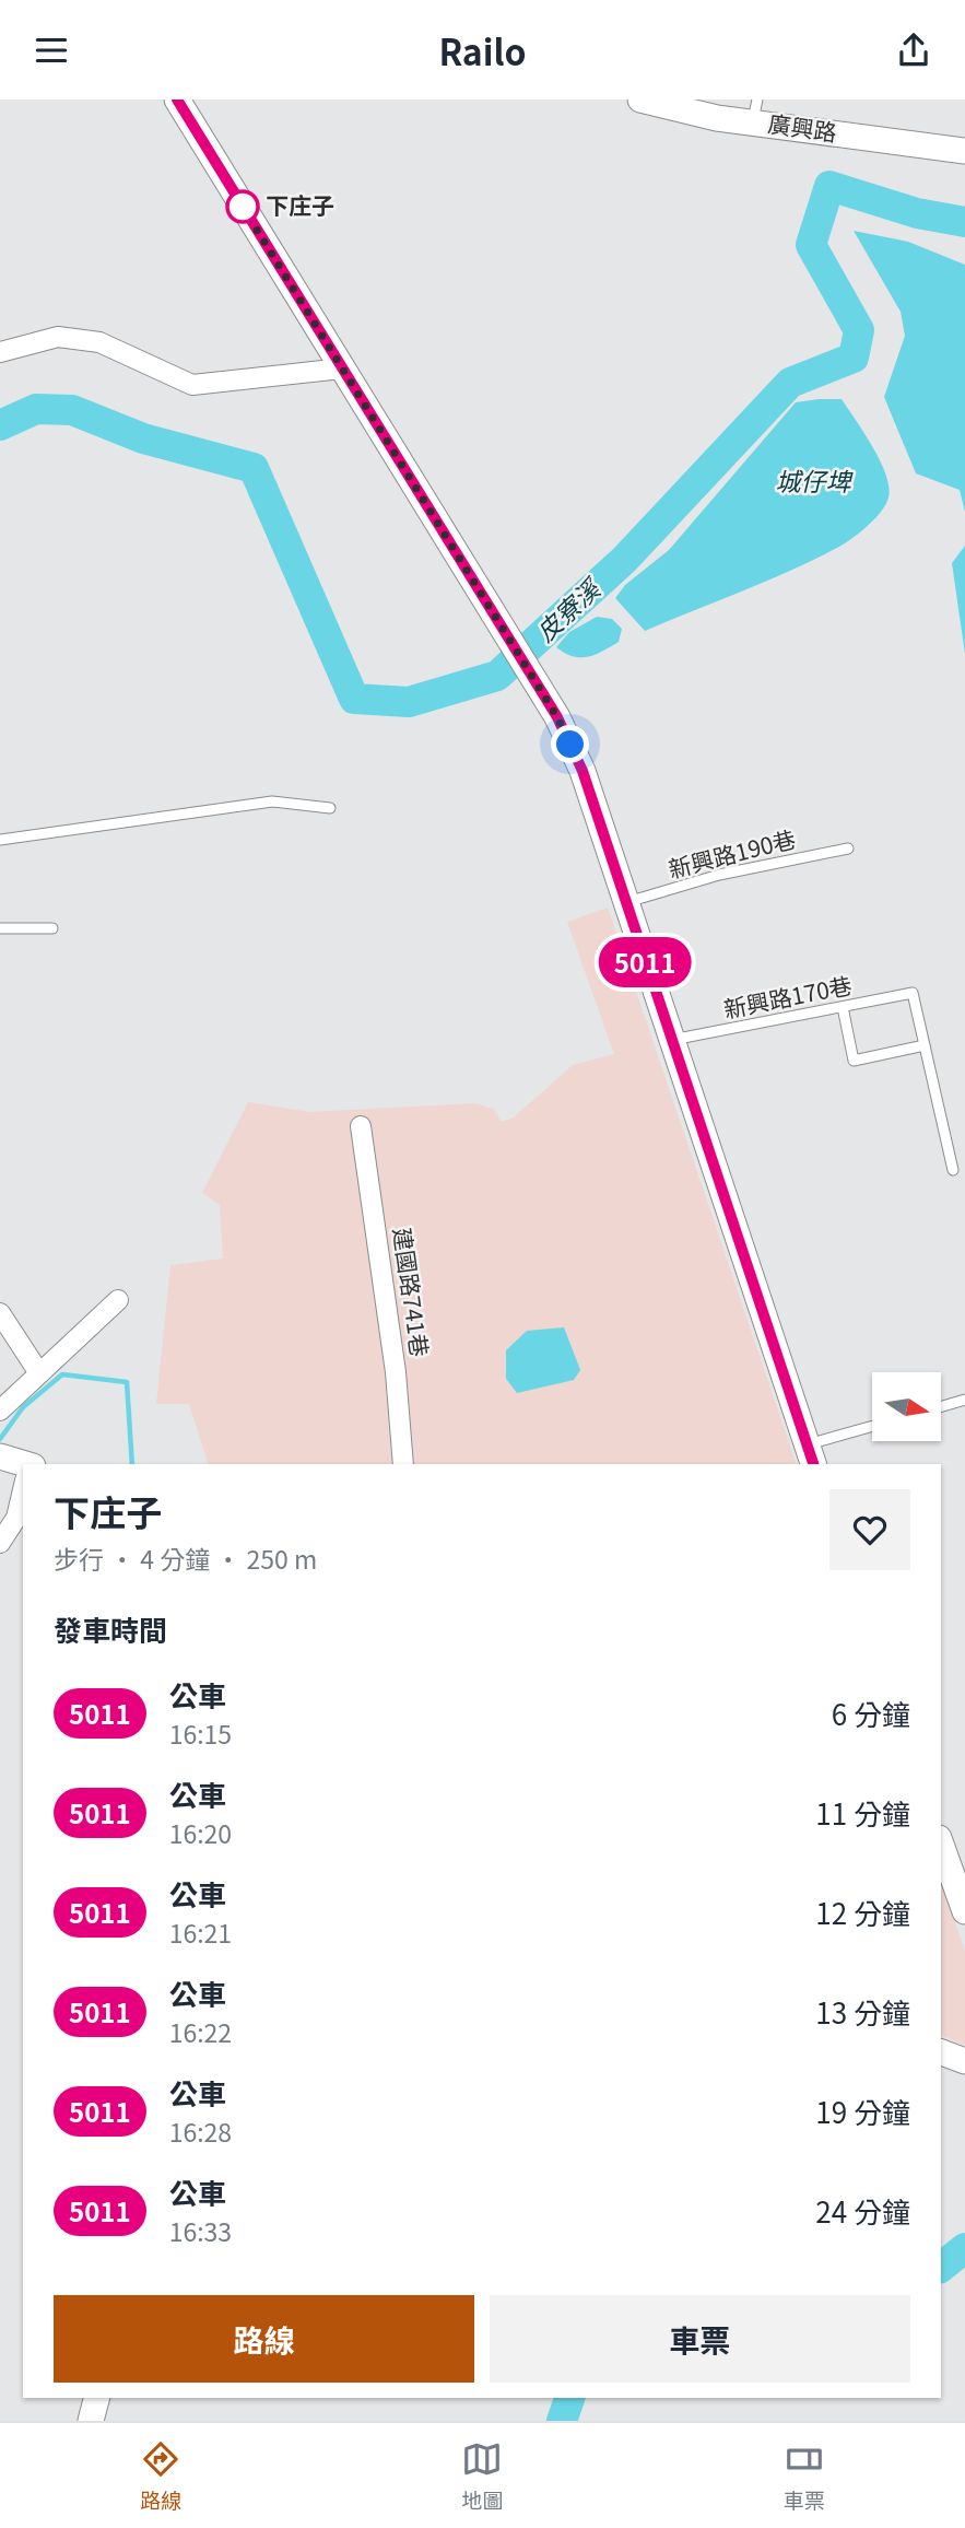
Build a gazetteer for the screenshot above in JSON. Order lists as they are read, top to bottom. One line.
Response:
{"streets":{"street":["廣興路","建國路741巷"],"lane":["新興路190巷","新興路170巷"]},"water":["城仔埤","皮寮溪"],"places":["下庄子"],"lines":["bus line 5011"],"north":"right","page":{"header":"Railo","on_map":"5011","heading":[["下庄子","步行 · 4 分鐘 · 250 m"],"發車時間"],"list":[{"mark":"5011","name":"公車","note":"16:15","value":"6 分鐘"},{"mark":"5011","name":"公車","note":"16:20","value":"11 分鐘"},{"mark":"5011","name":"公車","note":"16:21","value":"12 分鐘"},{"mark":"5011","name":"公車","note":"16:22","value":"13 分鐘"},{"mark":"5011","name":"公車","note":"16:28","value":"19 分鐘"},{"mark":"5011","name":"公車","note":"16:33","value":"24 分鐘"}],"buttons":["路線","車票"],"tabs":["路線","地圖","車票"]}}
